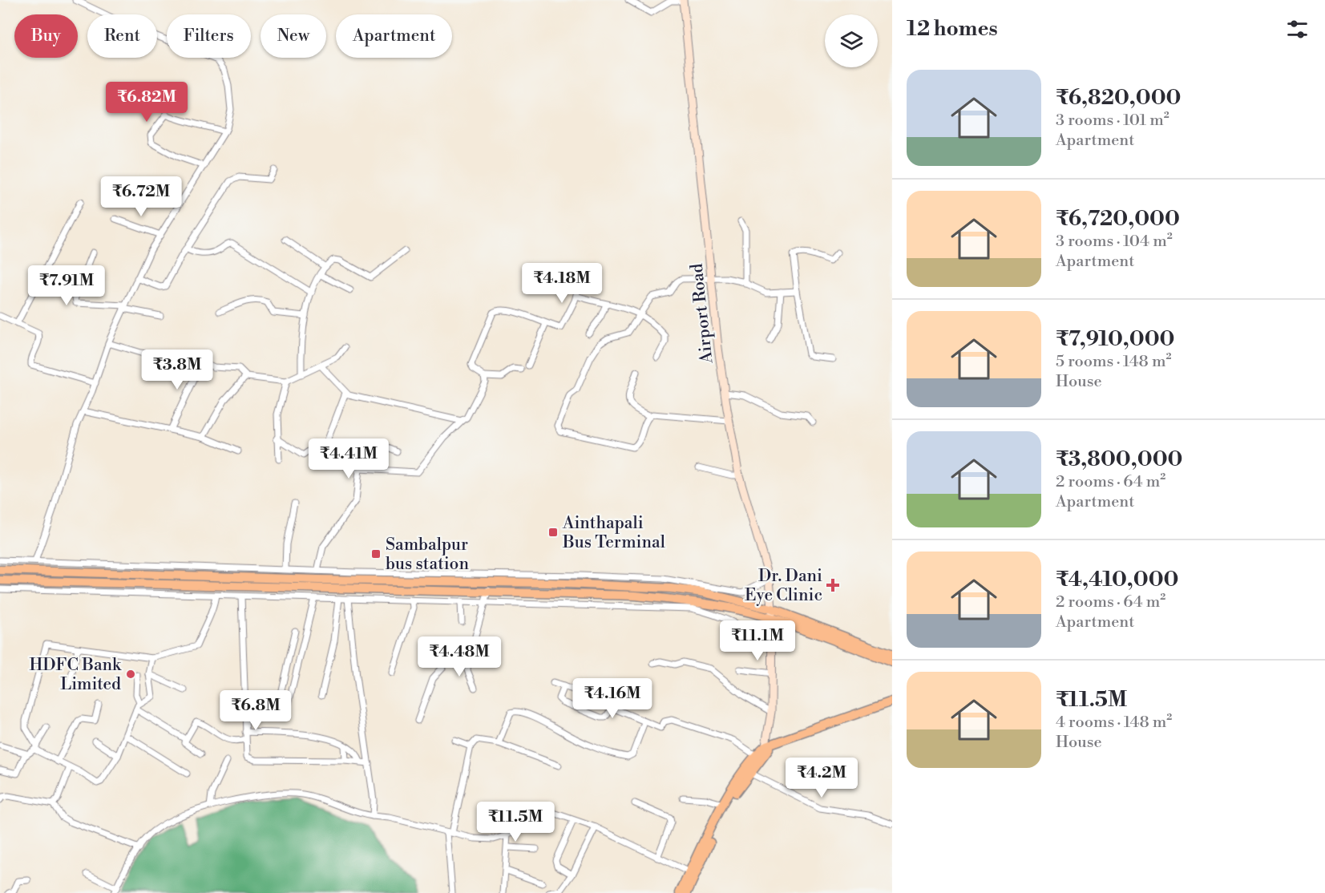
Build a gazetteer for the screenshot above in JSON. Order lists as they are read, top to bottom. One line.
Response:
{"streets":{"main road":["Airport Road"]},"places":{"transit":["Ainthapali Bus Terminal","Sambalpur bus station"],"health":["Dr. Dani Eye Clinic"],"other":["HDFC Bank Limited"]},"page":{"heading":"12 homes","chip":["Buy","Rent","Filters","New","Apartment"],"list":[{"name":"₹6,820,000","note":"3 rooms · 101 m² · Apartment"},{"name":"₹6,720,000","note":"3 rooms · 104 m² · Apartment"},{"name":"₹7,910,000","note":"5 rooms · 148 m² · House"},{"name":"₹3,800,000","note":"2 rooms · 64 m² · Apartment"},{"name":"₹4,410,000","note":"2 rooms · 64 m² · Apartment"},{"name":"₹11.5M","note":"4 rooms · 148 m² · House"}],"price":["₹6.82M","₹6.72M","₹4.18M","₹7.91M","₹3.8M","₹4.41M","₹11.1M","₹4.48M","₹4.16M","₹6.8M","₹4.2M","₹11.5M"]}}
